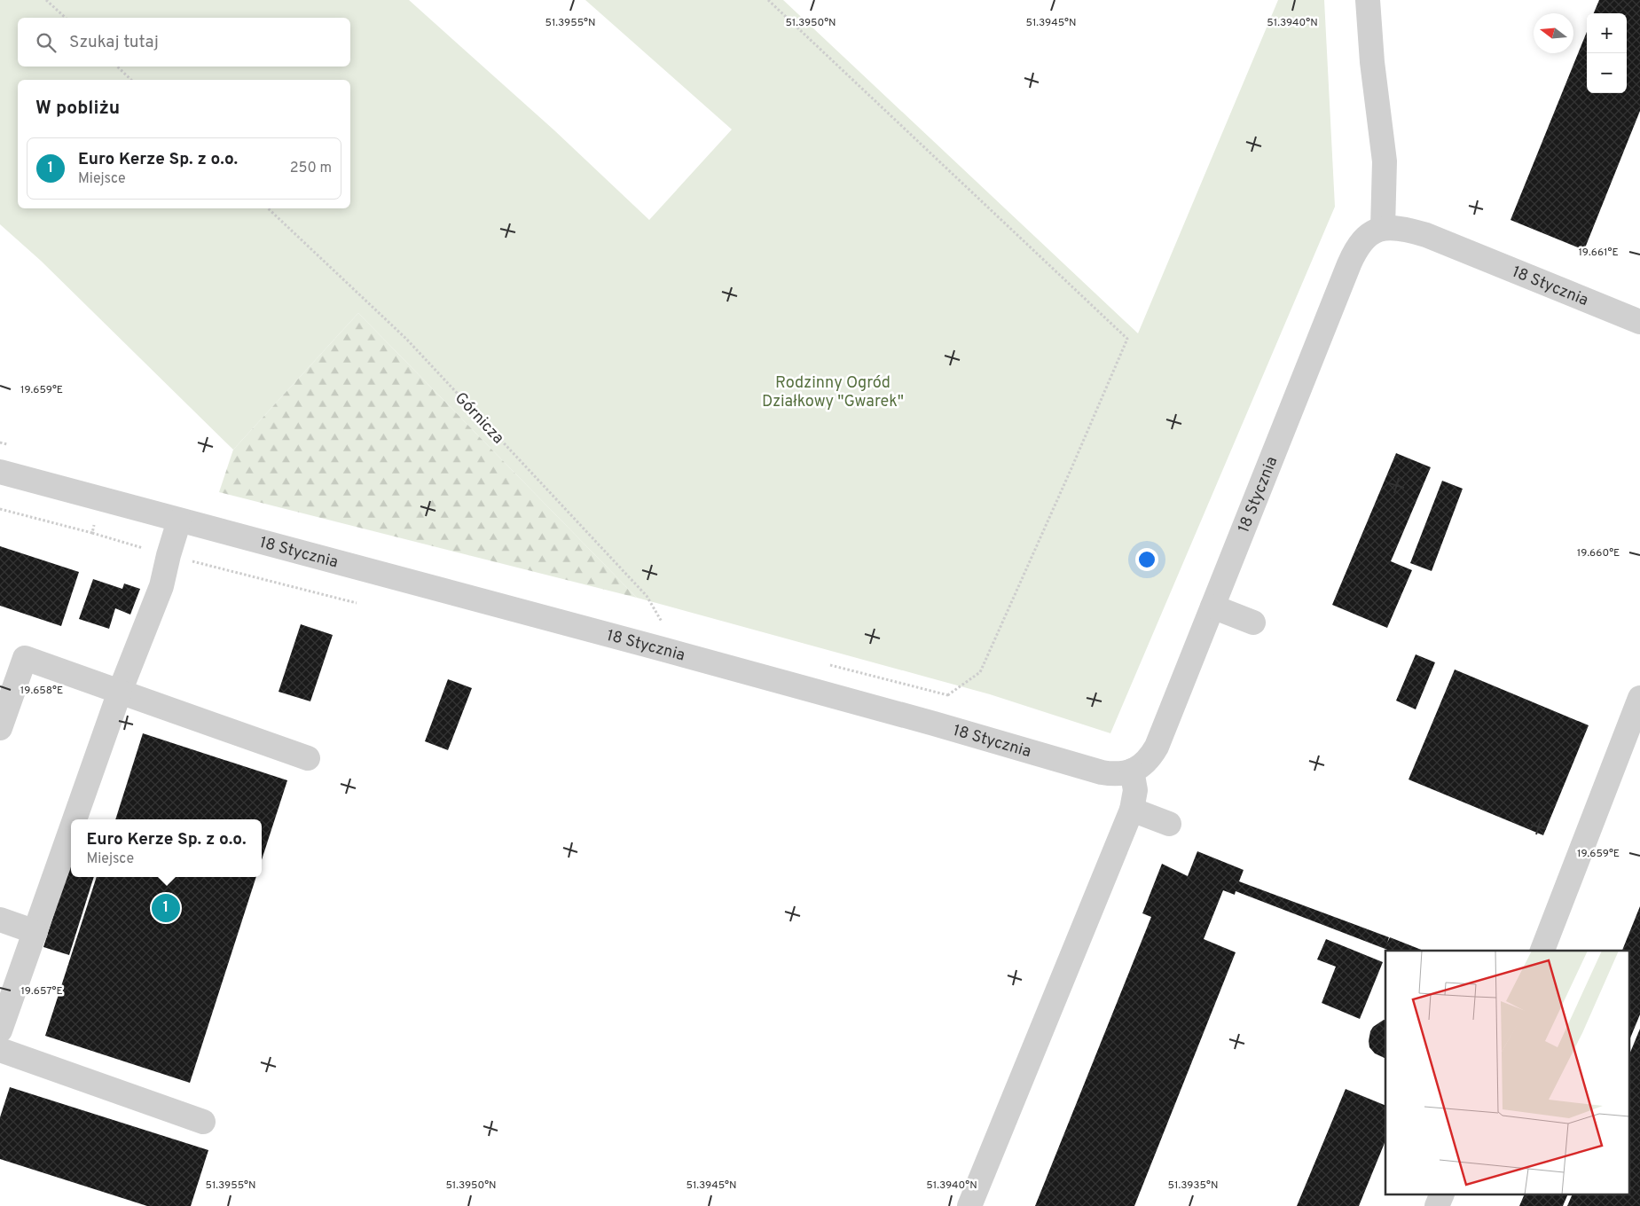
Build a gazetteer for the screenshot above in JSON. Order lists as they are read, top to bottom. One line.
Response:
{"streets":{"street":["18 Stycznia"],"path":["Górnicza"]},"crossings":[["18 Stycznia","Górnicza"]],"parks":["Rodzinny Ogród Działkowy \"Gwarek\""],"north":"left","page":{"map_buttons":["+","−"],"search":"Szukaj tutaj","heading":"W pobliżu","list":[{"mark":"1","name":"Euro Kerze Sp. z o.o.","note":"Miejsce","value":"250 m"}],"popup":["Euro Kerze Sp. z o.o.","Miejsce"],"pins":"1"},"coordinates":["51.3955°N","51.3950°N","51.3945°N","51.3940°N","19.661°E","19.659°E","19.660°E","19.658°E","19.657°E","51.3935°N"]}
